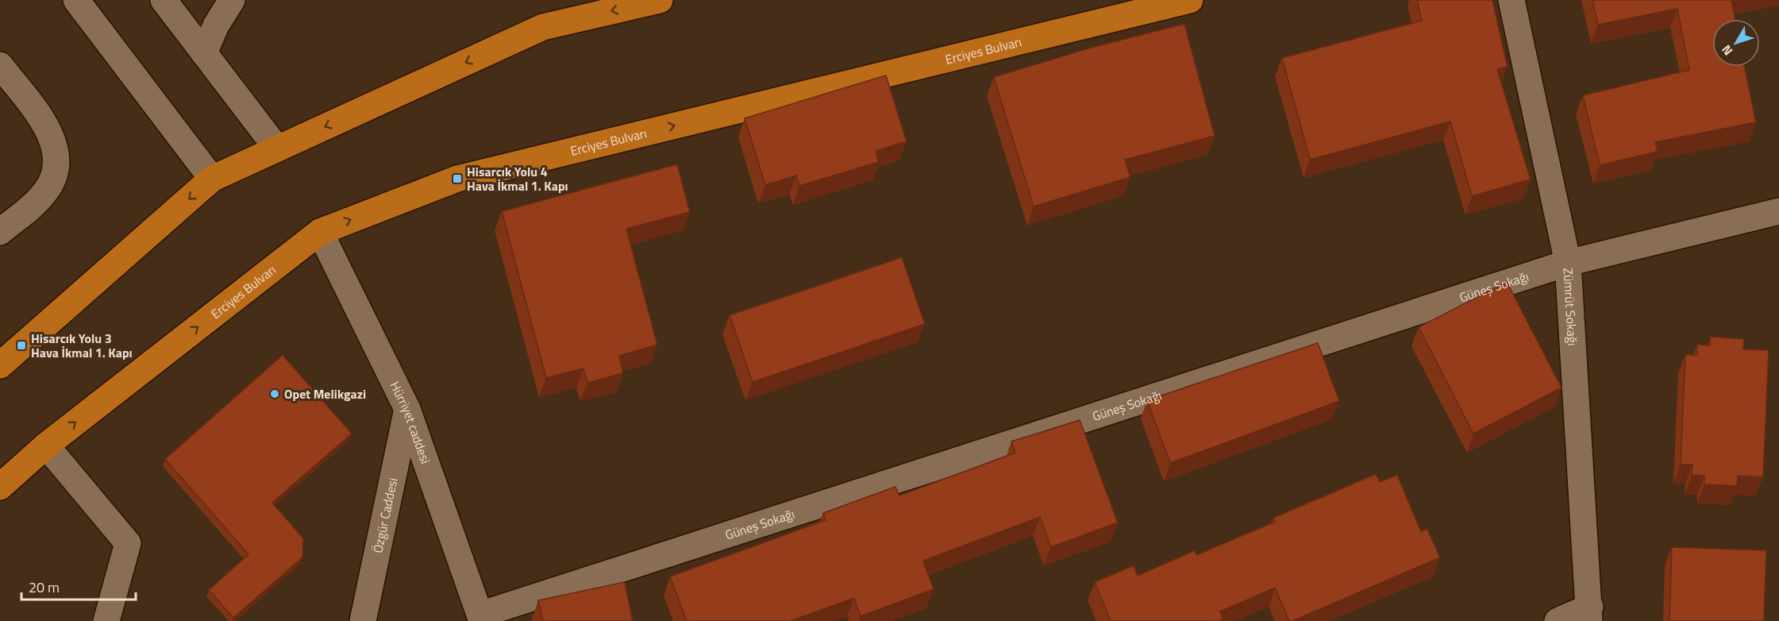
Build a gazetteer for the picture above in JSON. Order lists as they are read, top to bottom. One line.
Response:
{"streets":{"highway":["Erciyes Bulvarı"],"street":["Güneş Sokağı","Zümrüt Sokağı","Hürriyet caddesi","Özgür Caddesi"]},"crossings":[["Erciyes Bulvarı","Hürriyet caddesi"],["Güneş Sokağı","Zümrüt Sokağı"],["Güneş Sokağı","Hürriyet caddesi"],["Hürriyet caddesi","Özgür Caddesi"]],"places":{"transit":["Hisarcık Yolu 4 Hava İkmal 1. Kapı","Hisarcık Yolu 3 Hava İkmal 1. Kapı"],"other":["Opet Melikgazi"]},"scale_bar":"20 m","north":"bottom left"}
